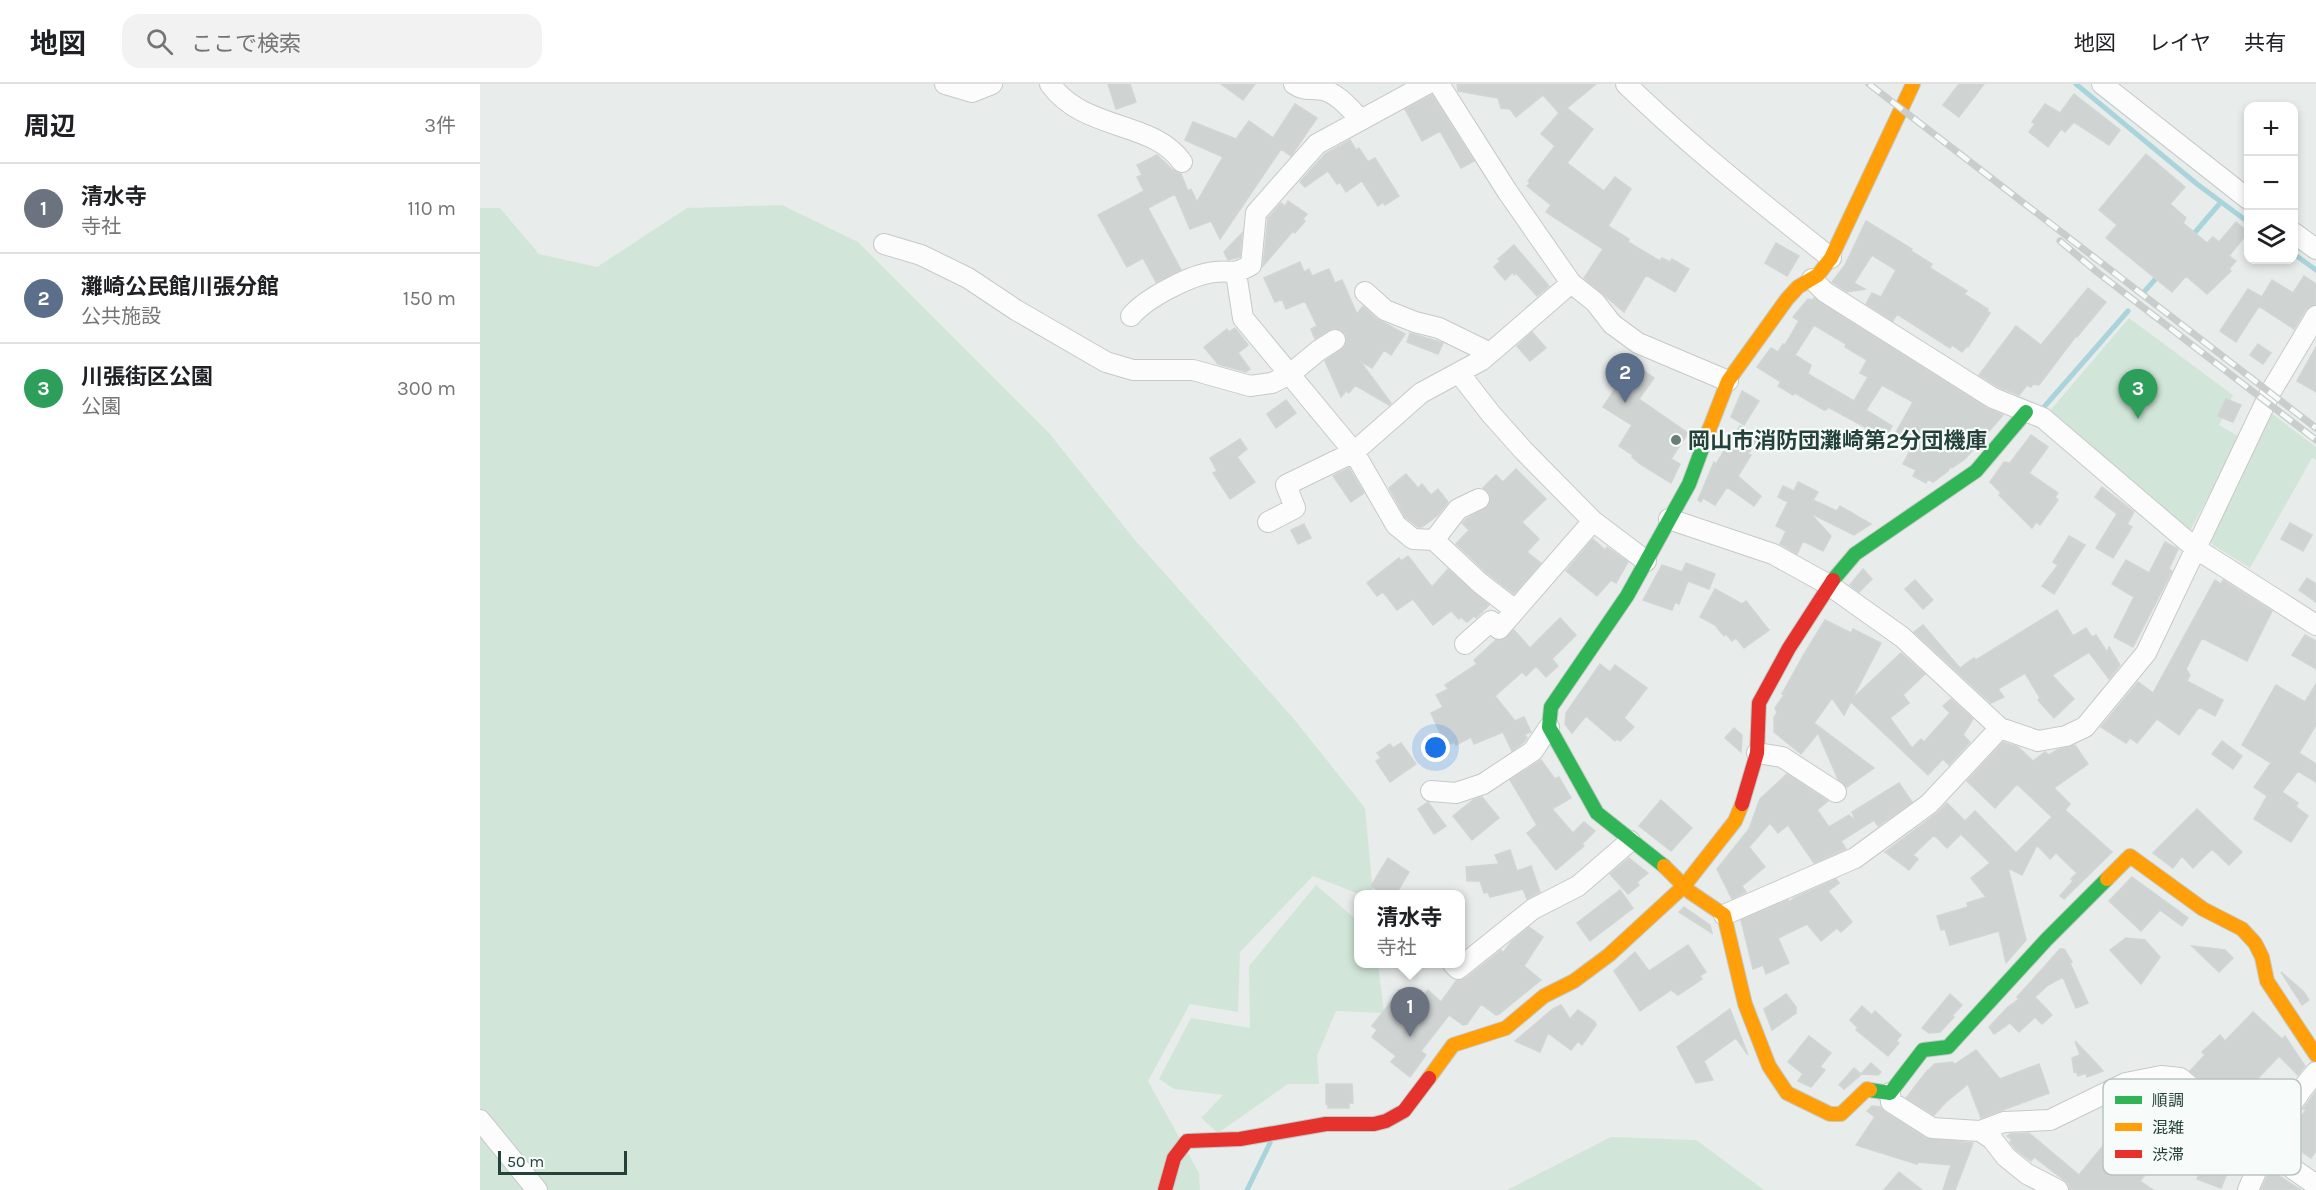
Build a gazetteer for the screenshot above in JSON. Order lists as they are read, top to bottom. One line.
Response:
{"places":["岡山市消防団灘崎第2分団機庫"],"legend":["順調","混雑","渋滞"],"scale_bar":"50 m","page":{"header":"地図","search":"ここで検索","nav":["地図","レイヤ","共有"],"heading":["周辺","3件"],"map_buttons":["+","−"],"list":[{"mark":"1","name":"清水寺","note":"寺社","value":"110 m"},{"mark":"2","name":"灘崎公民館川張分館","note":"公共施設","value":"150 m"},{"mark":"3","name":"川張街区公園","note":"公園","value":"300 m"}],"pins":["2","3","1"],"popup":["清水寺","寺社"],"scale":"50 m"}}
